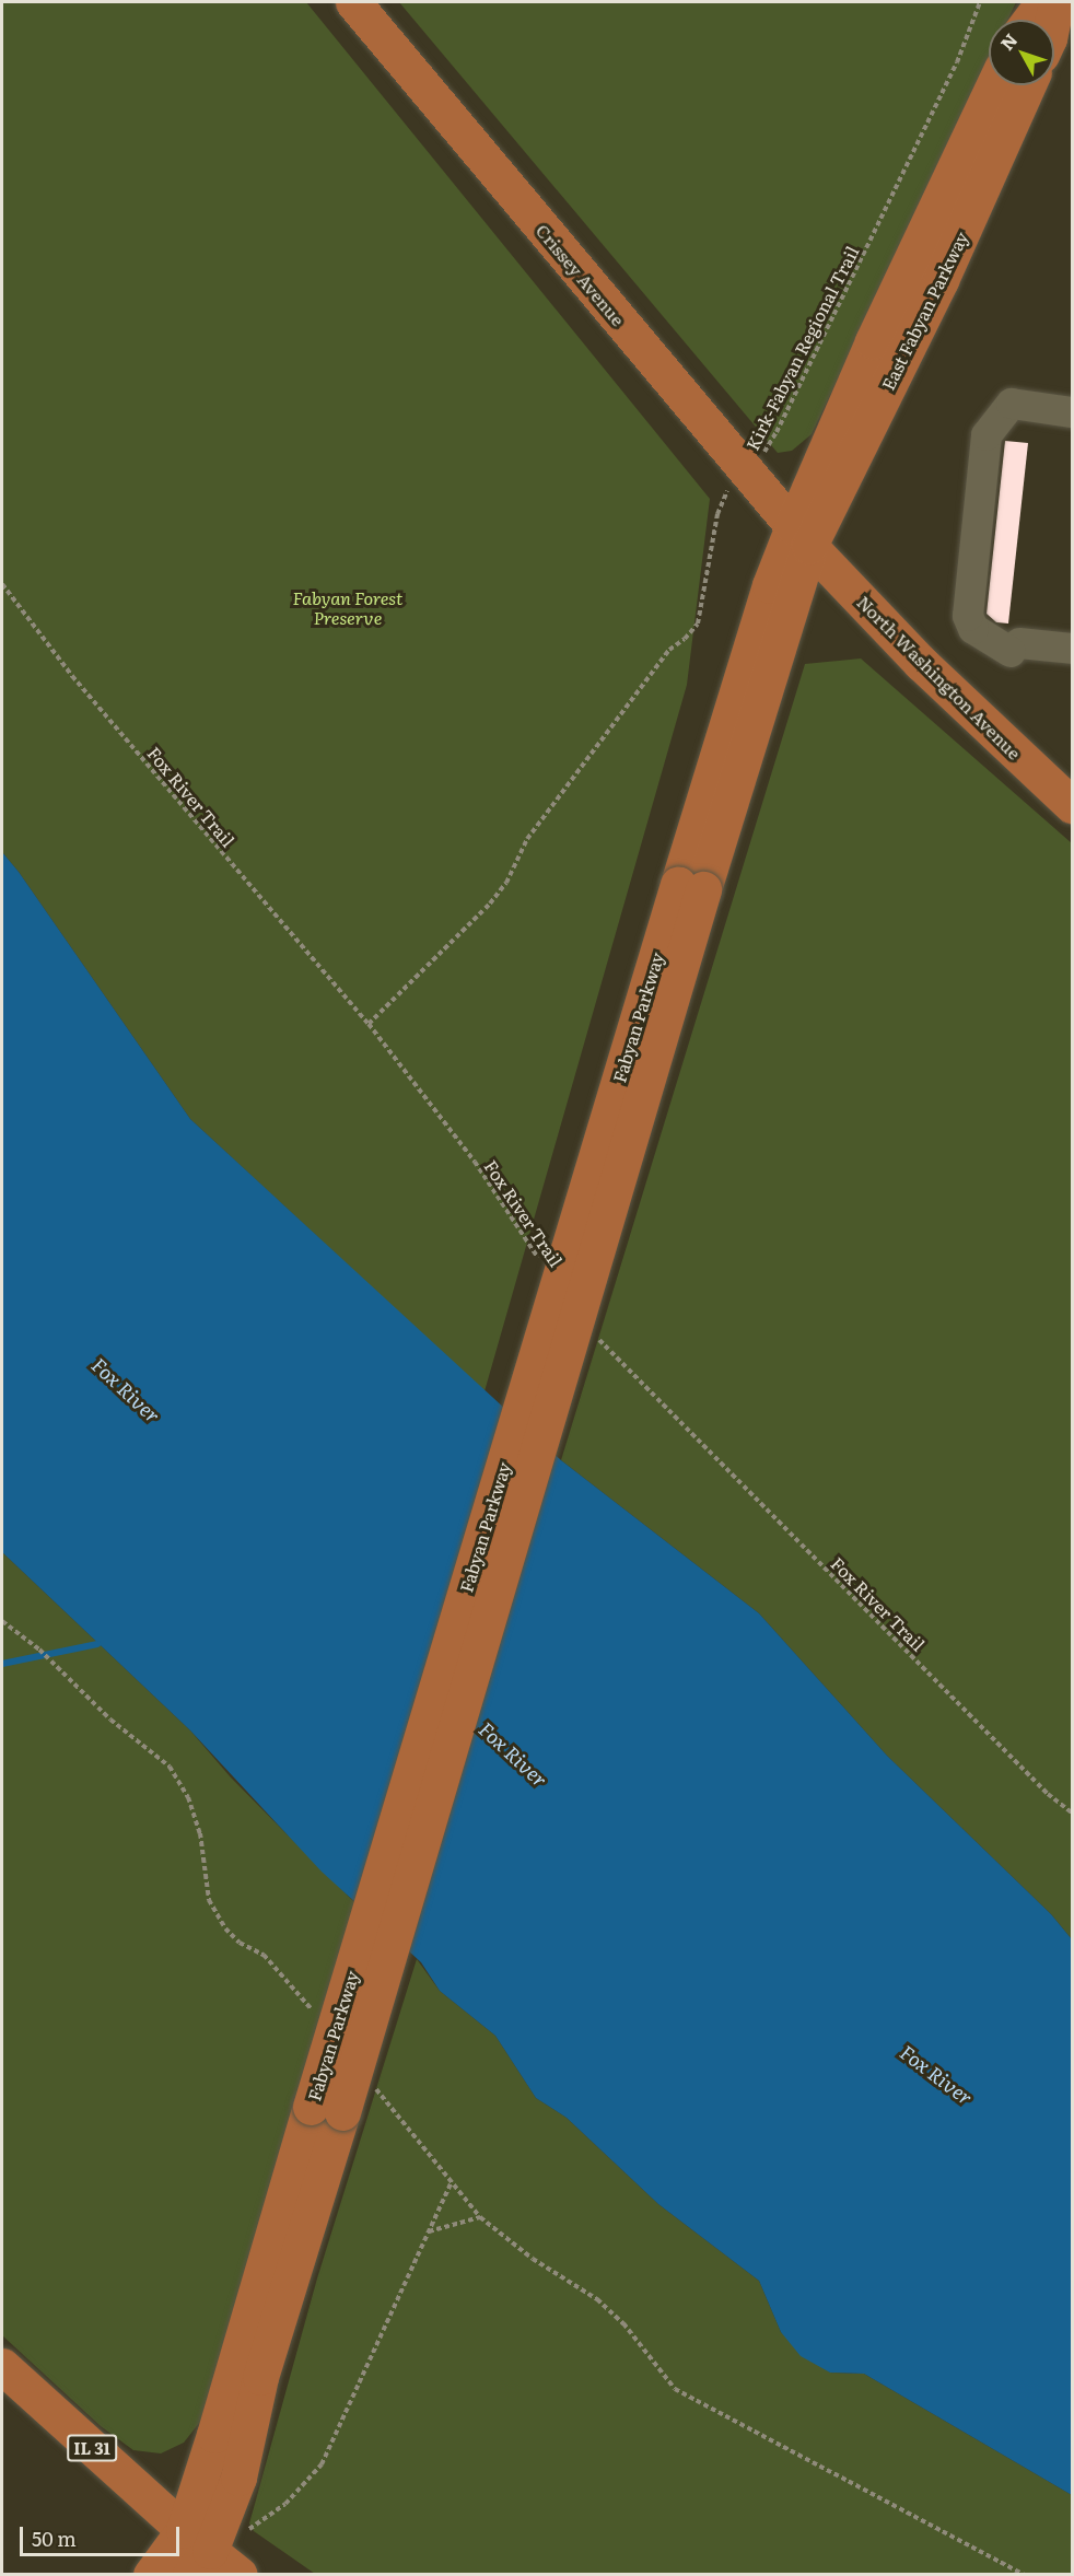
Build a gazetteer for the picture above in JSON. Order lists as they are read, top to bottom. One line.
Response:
{"streets":{"main road":["Crissey Avenue","East Fabyan Parkway","North Washington Avenue","Fabyan Parkway","IL 31"],"path":["Kirk-Fabyan Regional Trail","Fox River Trail"]},"crossings":[["Crissey Avenue","East Fabyan Parkway"],["Crissey Avenue","Kirk-Fabyan Regional Trail"],["Crissey Avenue","North Washington Avenue"],["Crissey Avenue","Fabyan Parkway"],["East Fabyan Parkway","North Washington Avenue"],["East Fabyan Parkway","Fabyan Parkway"],["Kirk-Fabyan Regional Trail","Fox River Trail"],["North Washington Avenue","Fabyan Parkway"],["Fabyan Parkway","IL 31"]],"water":["Fox River"],"parks":["Fabyan Forest Preserve"],"scale_bar":"50 m","north":"top left"}
